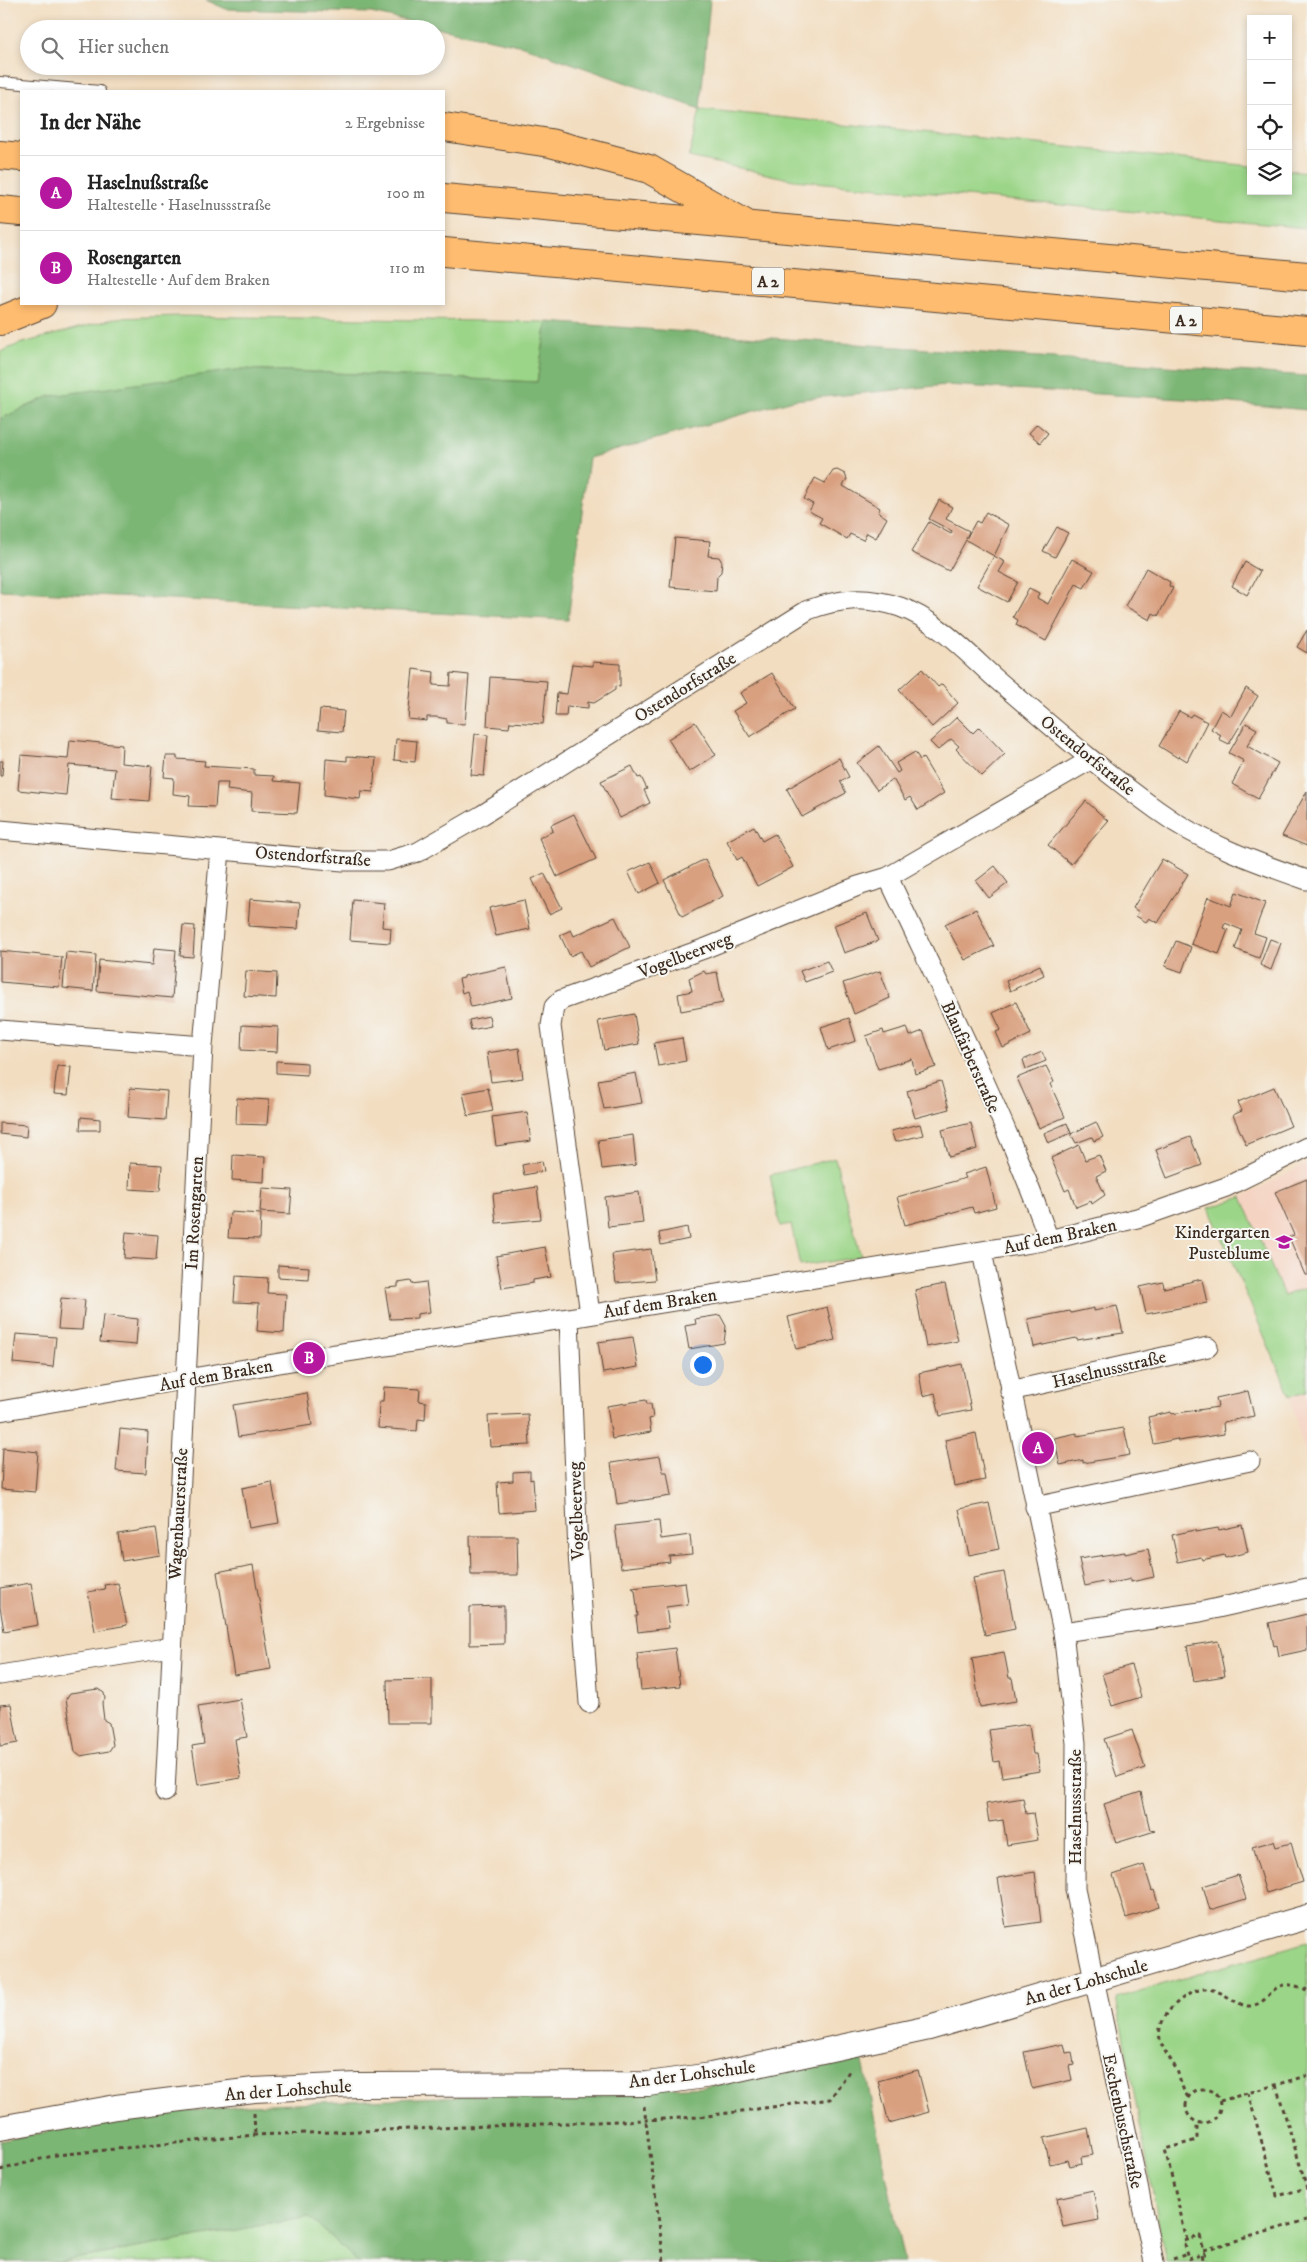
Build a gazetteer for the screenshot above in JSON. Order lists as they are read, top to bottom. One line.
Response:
{"streets":{"highway":["A 2"],"street":["Ostendorfstraße","Vogelbeerweg","Blaufärberstraße","Im Rosengarten","Auf dem Braken","Haselnussstraße","Wagenbauerstraße","An der Lohschule","Eschenbuschstraße"]},"crossings":[["Ostendorfstraße","Vogelbeerweg"],["Ostendorfstraße","Im Rosengarten"],["Vogelbeerweg","Blaufärberstraße"],["Vogelbeerweg","Auf dem Braken"],["Blaufärberstraße","Auf dem Braken"],["Im Rosengarten","Auf dem Braken"],["Im Rosengarten","Wagenbauerstraße"],["Auf dem Braken","Haselnussstraße"],["Auf dem Braken","Wagenbauerstraße"],["Haselnussstraße","An der Lohschule"],["Haselnussstraße","Eschenbuschstraße"],["An der Lohschule","Eschenbuschstraße"]],"places":{"school or university":["Kindergarten Pusteblume"]},"page":{"map_buttons":["+","−"],"search":"Hier suchen","heading":["In der Nähe","2 Ergebnisse"],"list":[{"mark":"A","name":"Haselnußstraße","note":"Haltestelle · Haselnussstraße","value":"100 m"},{"mark":"B","name":"Rosengarten","note":"Haltestelle · Auf dem Braken","value":"110 m"}],"pins":["B","A"]}}
